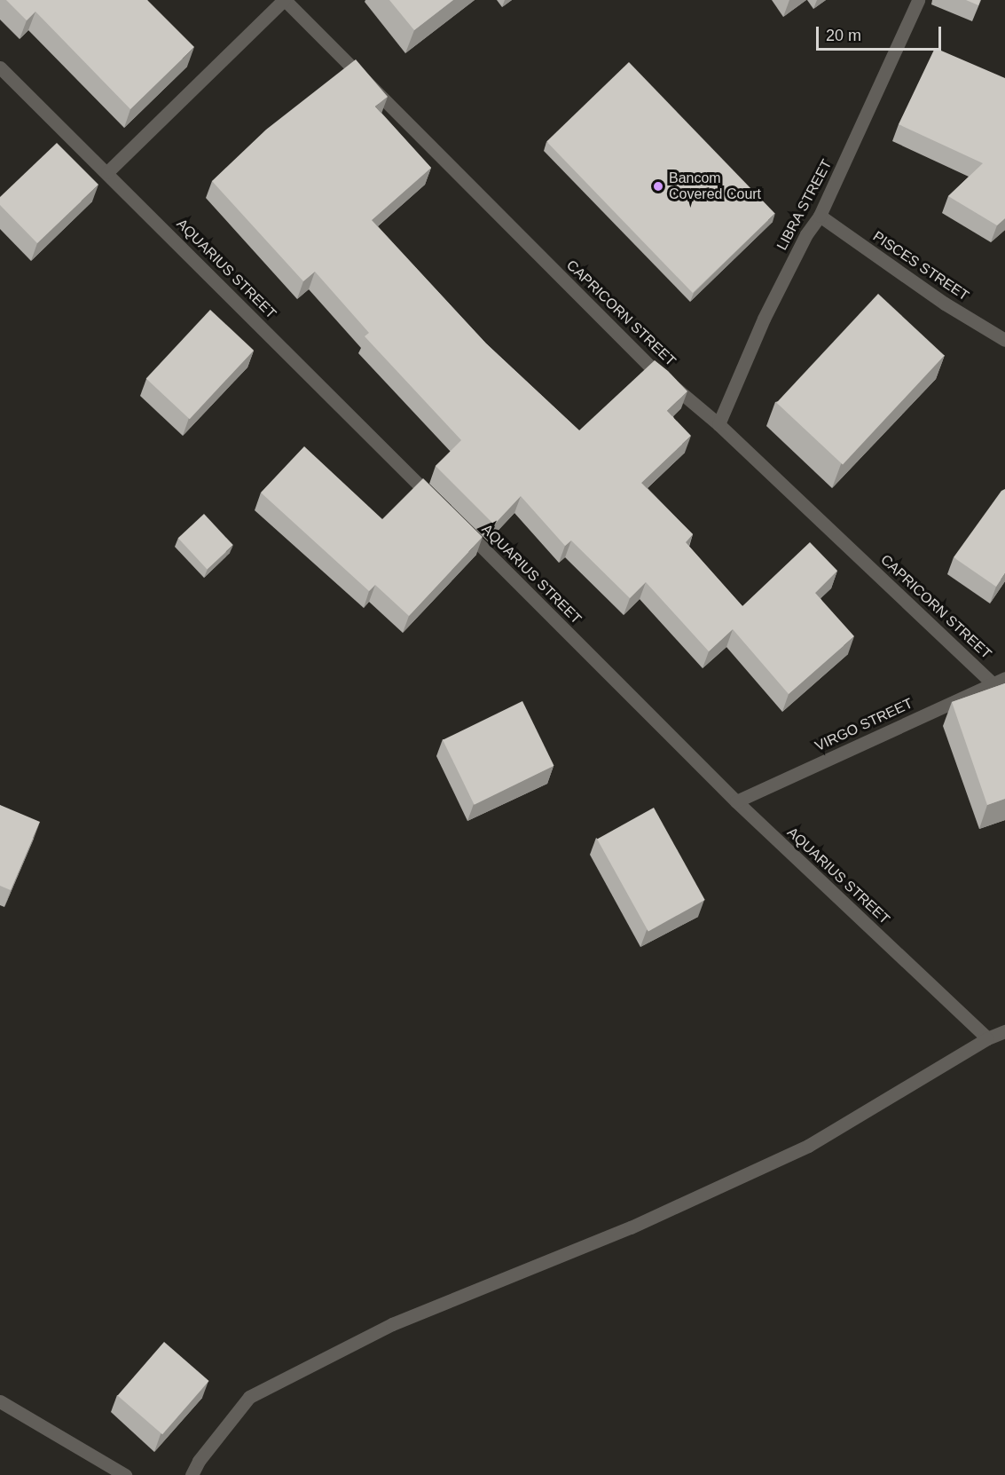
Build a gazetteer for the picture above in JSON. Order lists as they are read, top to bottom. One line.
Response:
{"streets":{"street":["LIBRA STREET","PISCES STREET","AQUARIUS STREET","CAPRICORN STREET","VIRGO STREET"]},"crossings":[["LIBRA STREET","PISCES STREET"],["LIBRA STREET","CAPRICORN STREET"],["AQUARIUS STREET","VIRGO STREET"],["CAPRICORN STREET","VIRGO STREET"]],"places":["Bancom Covered Court"],"scale_bar":"20 m"}
